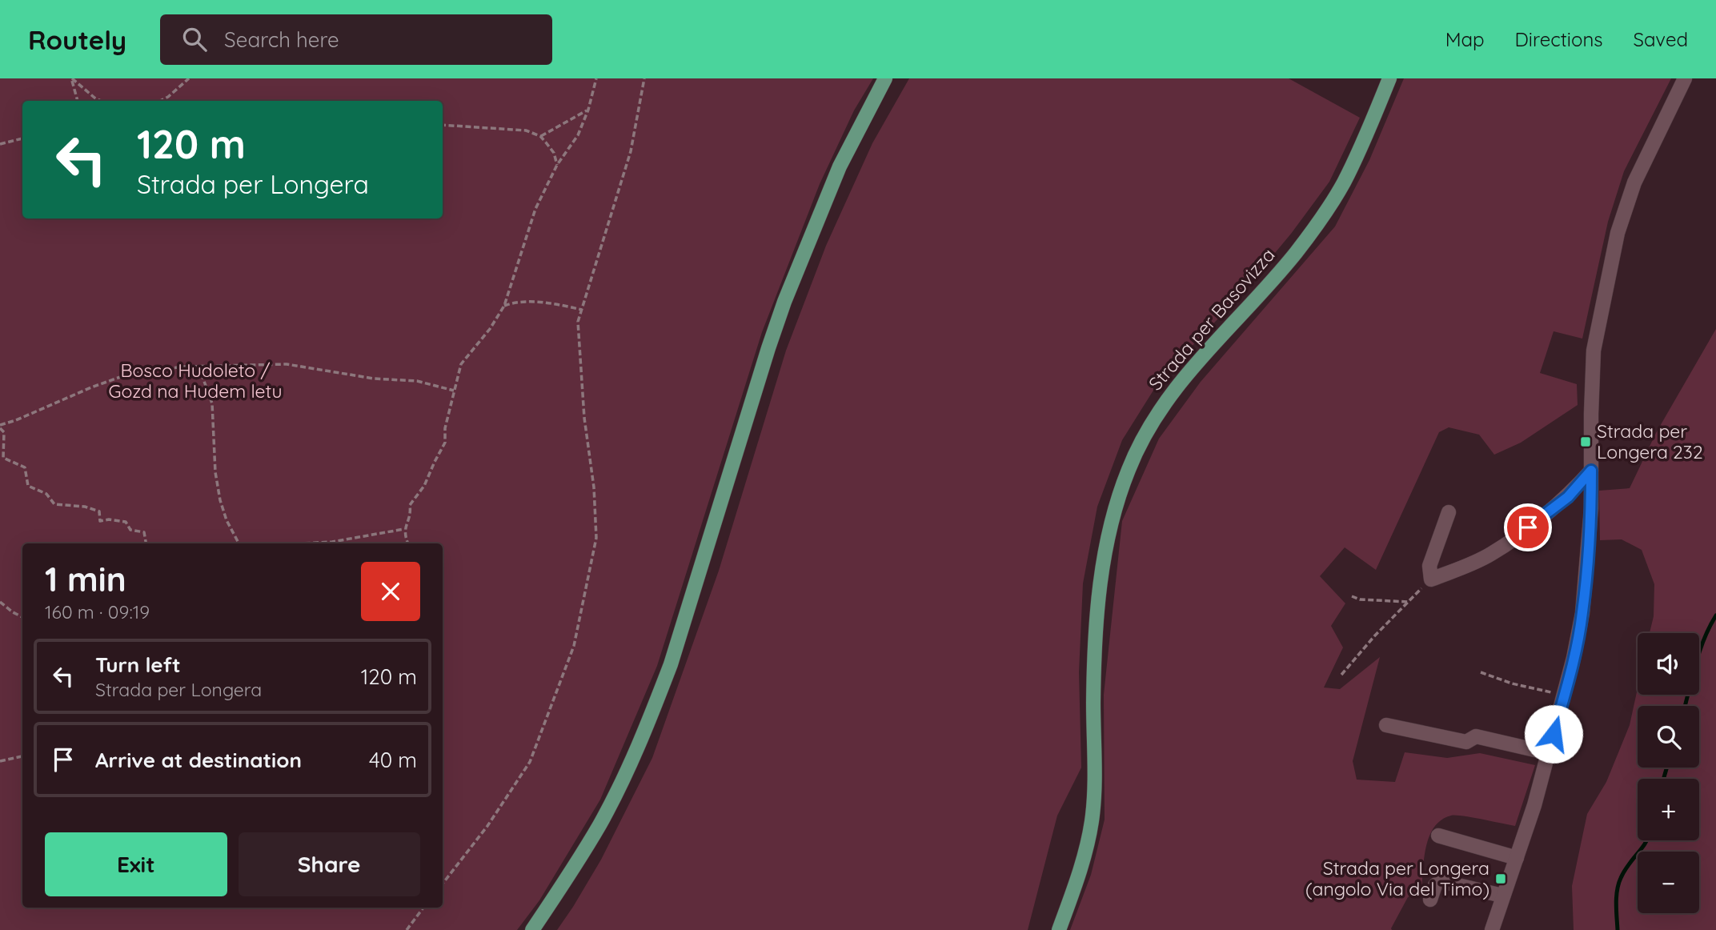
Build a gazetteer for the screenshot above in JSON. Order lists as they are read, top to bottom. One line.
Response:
{"streets":{"main road":["Strada per Basovizza"]},"parks":["Bosco Hudoleto / Gozd na Hudem letu"],"places":{"transit":["Strada per Longera 232","Strada per Longera (angolo Via del Timo)"]},"page":{"header":"Routely","search":"Search here","nav":["Map","Directions","Saved"],"turn":["120 m","Strada per Longera"],"heading":["1 min","160 m · 09:19"],"map_buttons":["+","−"],"list":[{"name":"Turn left","note":"Strada per Longera","value":"120 m"},{"name":"Arrive at destination","value":"40 m"}],"buttons":["Exit","Share"]}}
